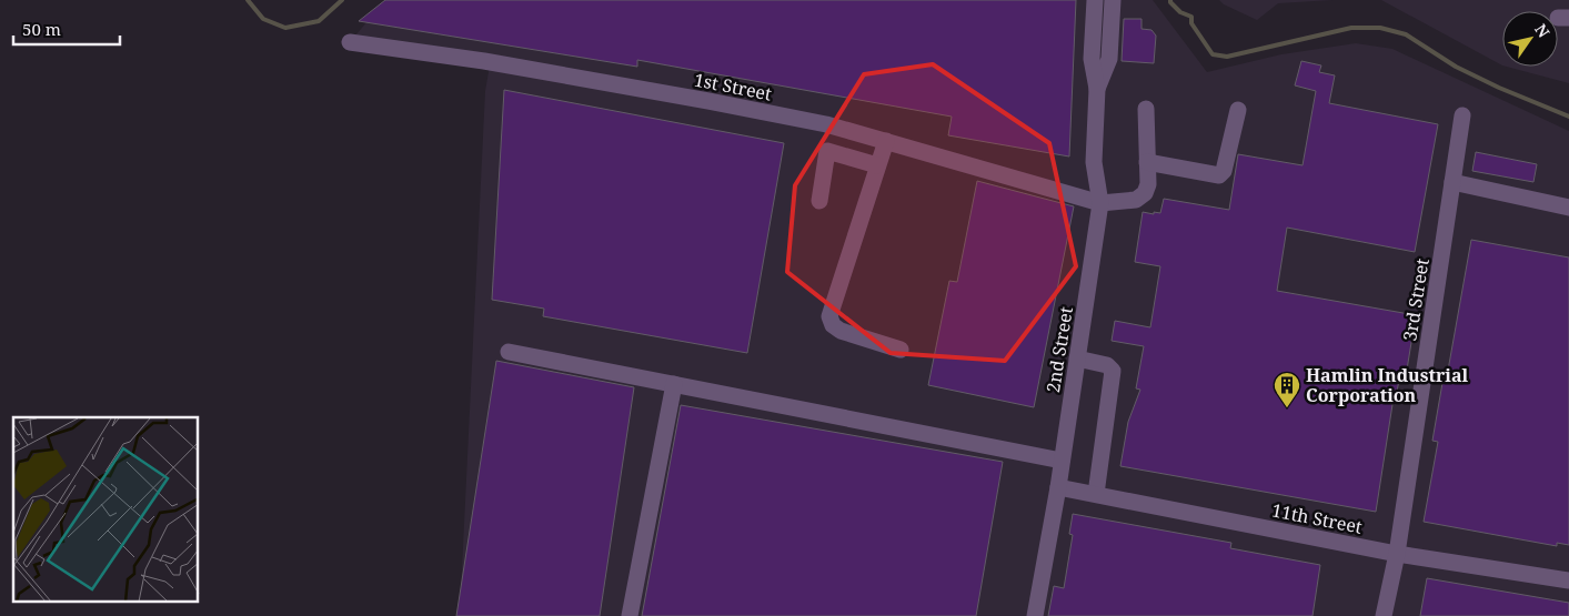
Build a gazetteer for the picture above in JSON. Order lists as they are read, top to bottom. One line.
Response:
{"streets":{"lane":["1st Street","3rd Street","2nd Street","11th Street"]},"crossings":[["1st Street","2nd Street"],["3rd Street","11th Street"],["2nd Street","11th Street"]],"places":{"building":["Hamlin Industrial Corporation"]},"scale_bar":"50 m","north":"top right"}
